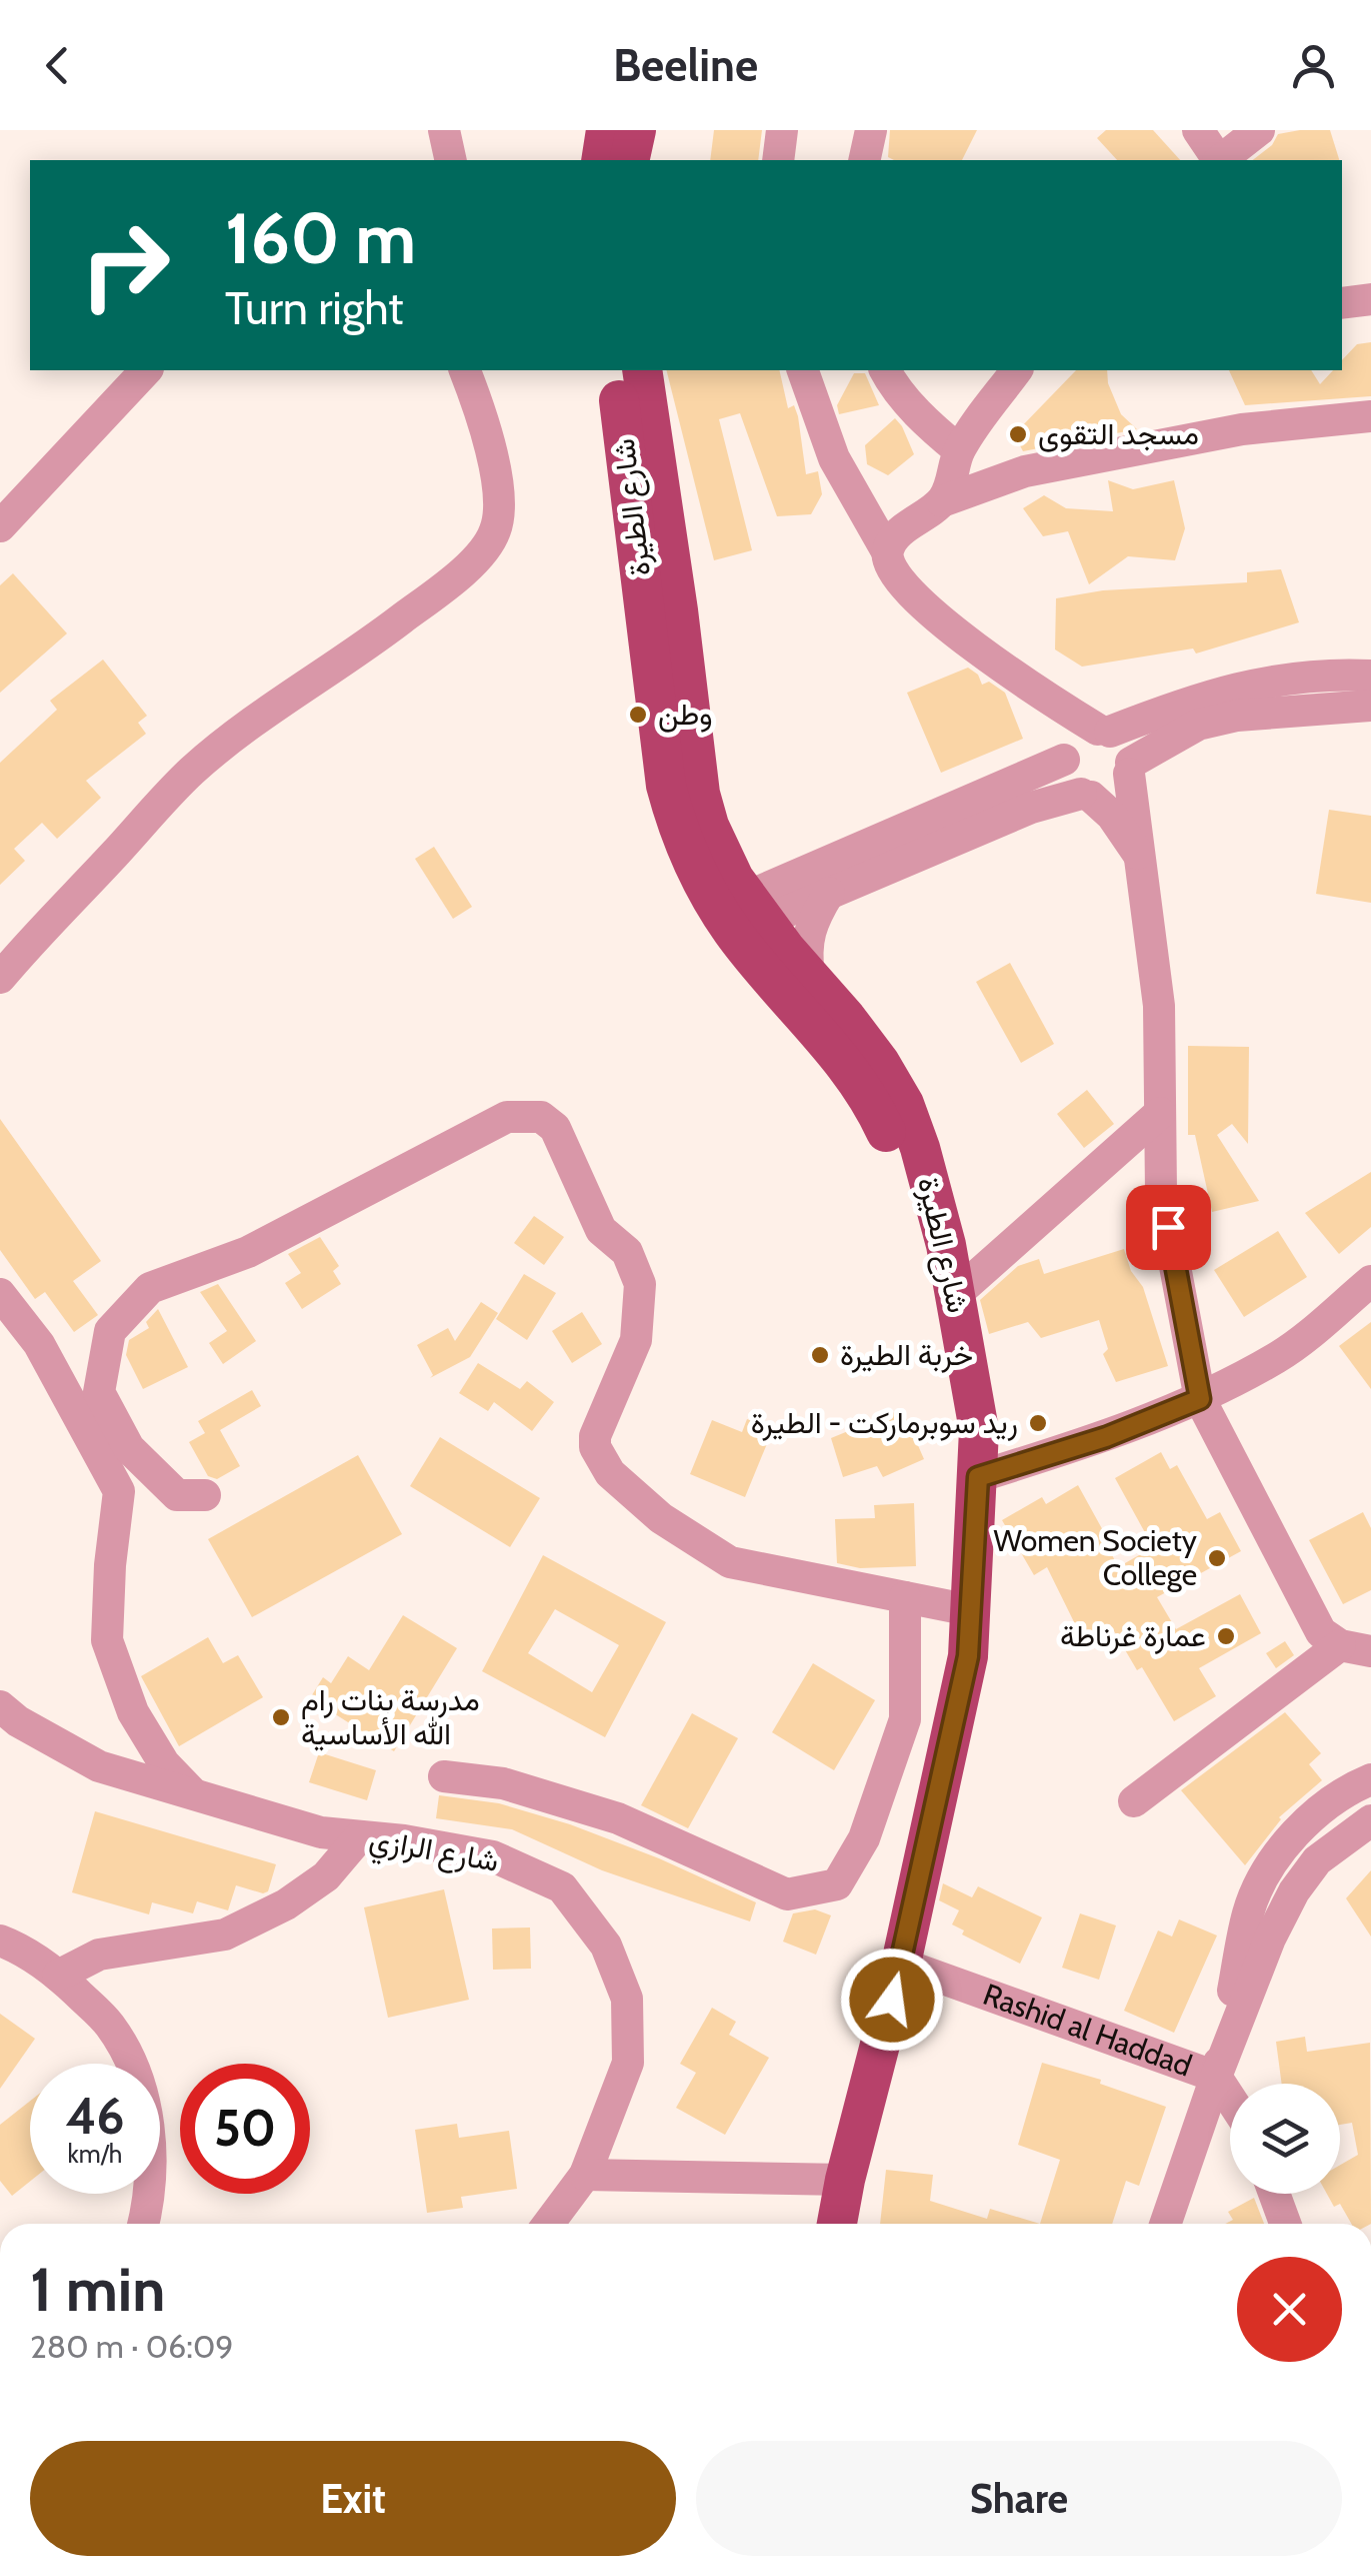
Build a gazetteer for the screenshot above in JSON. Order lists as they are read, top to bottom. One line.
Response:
{"streets":{"main road":["شارع الطيرة"],"street":["شارع الرازي","Rashid al Haddad"]},"places":["مسجد التقوى","وطن","خربة الطيرة","ريد سوبرماركت - الطيرة","Women Society College","عمارة غرناطة","مدرسة بنات رام الله الأساسية"],"page":{"header":"Beeline","turn":["160 m","Turn right"],"speed":"46 km/h","limit":"50","heading":["1 min","280 m · 06:09"],"buttons":["Exit","Share"]}}
